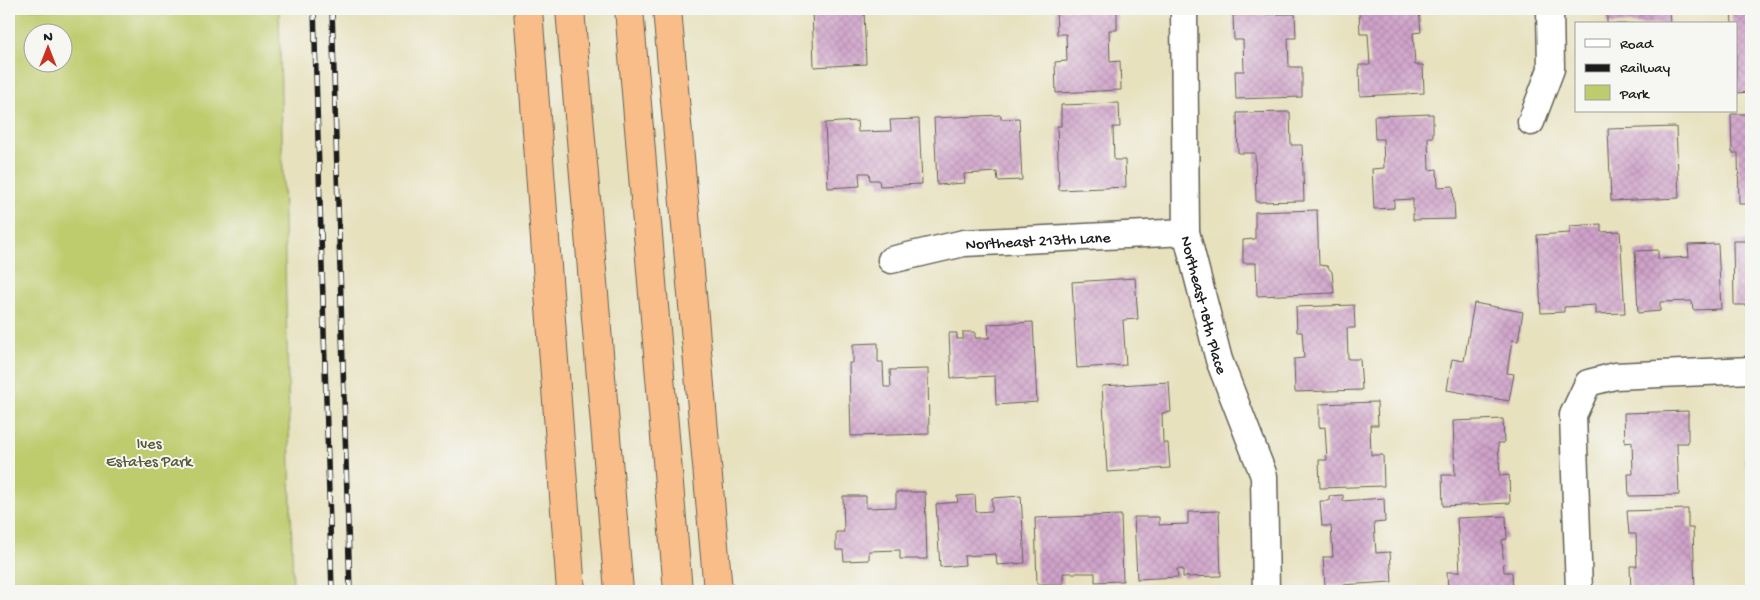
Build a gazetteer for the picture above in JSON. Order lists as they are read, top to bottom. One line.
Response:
{"streets":{"street":["Northeast 213th Lane","Northeast 18th Place"]},"crossings":[["Northeast 213th Lane","Northeast 18th Place"]],"parks":["Ives Estates Park"],"legend":["Road","Railway","Park"],"north":"top"}
